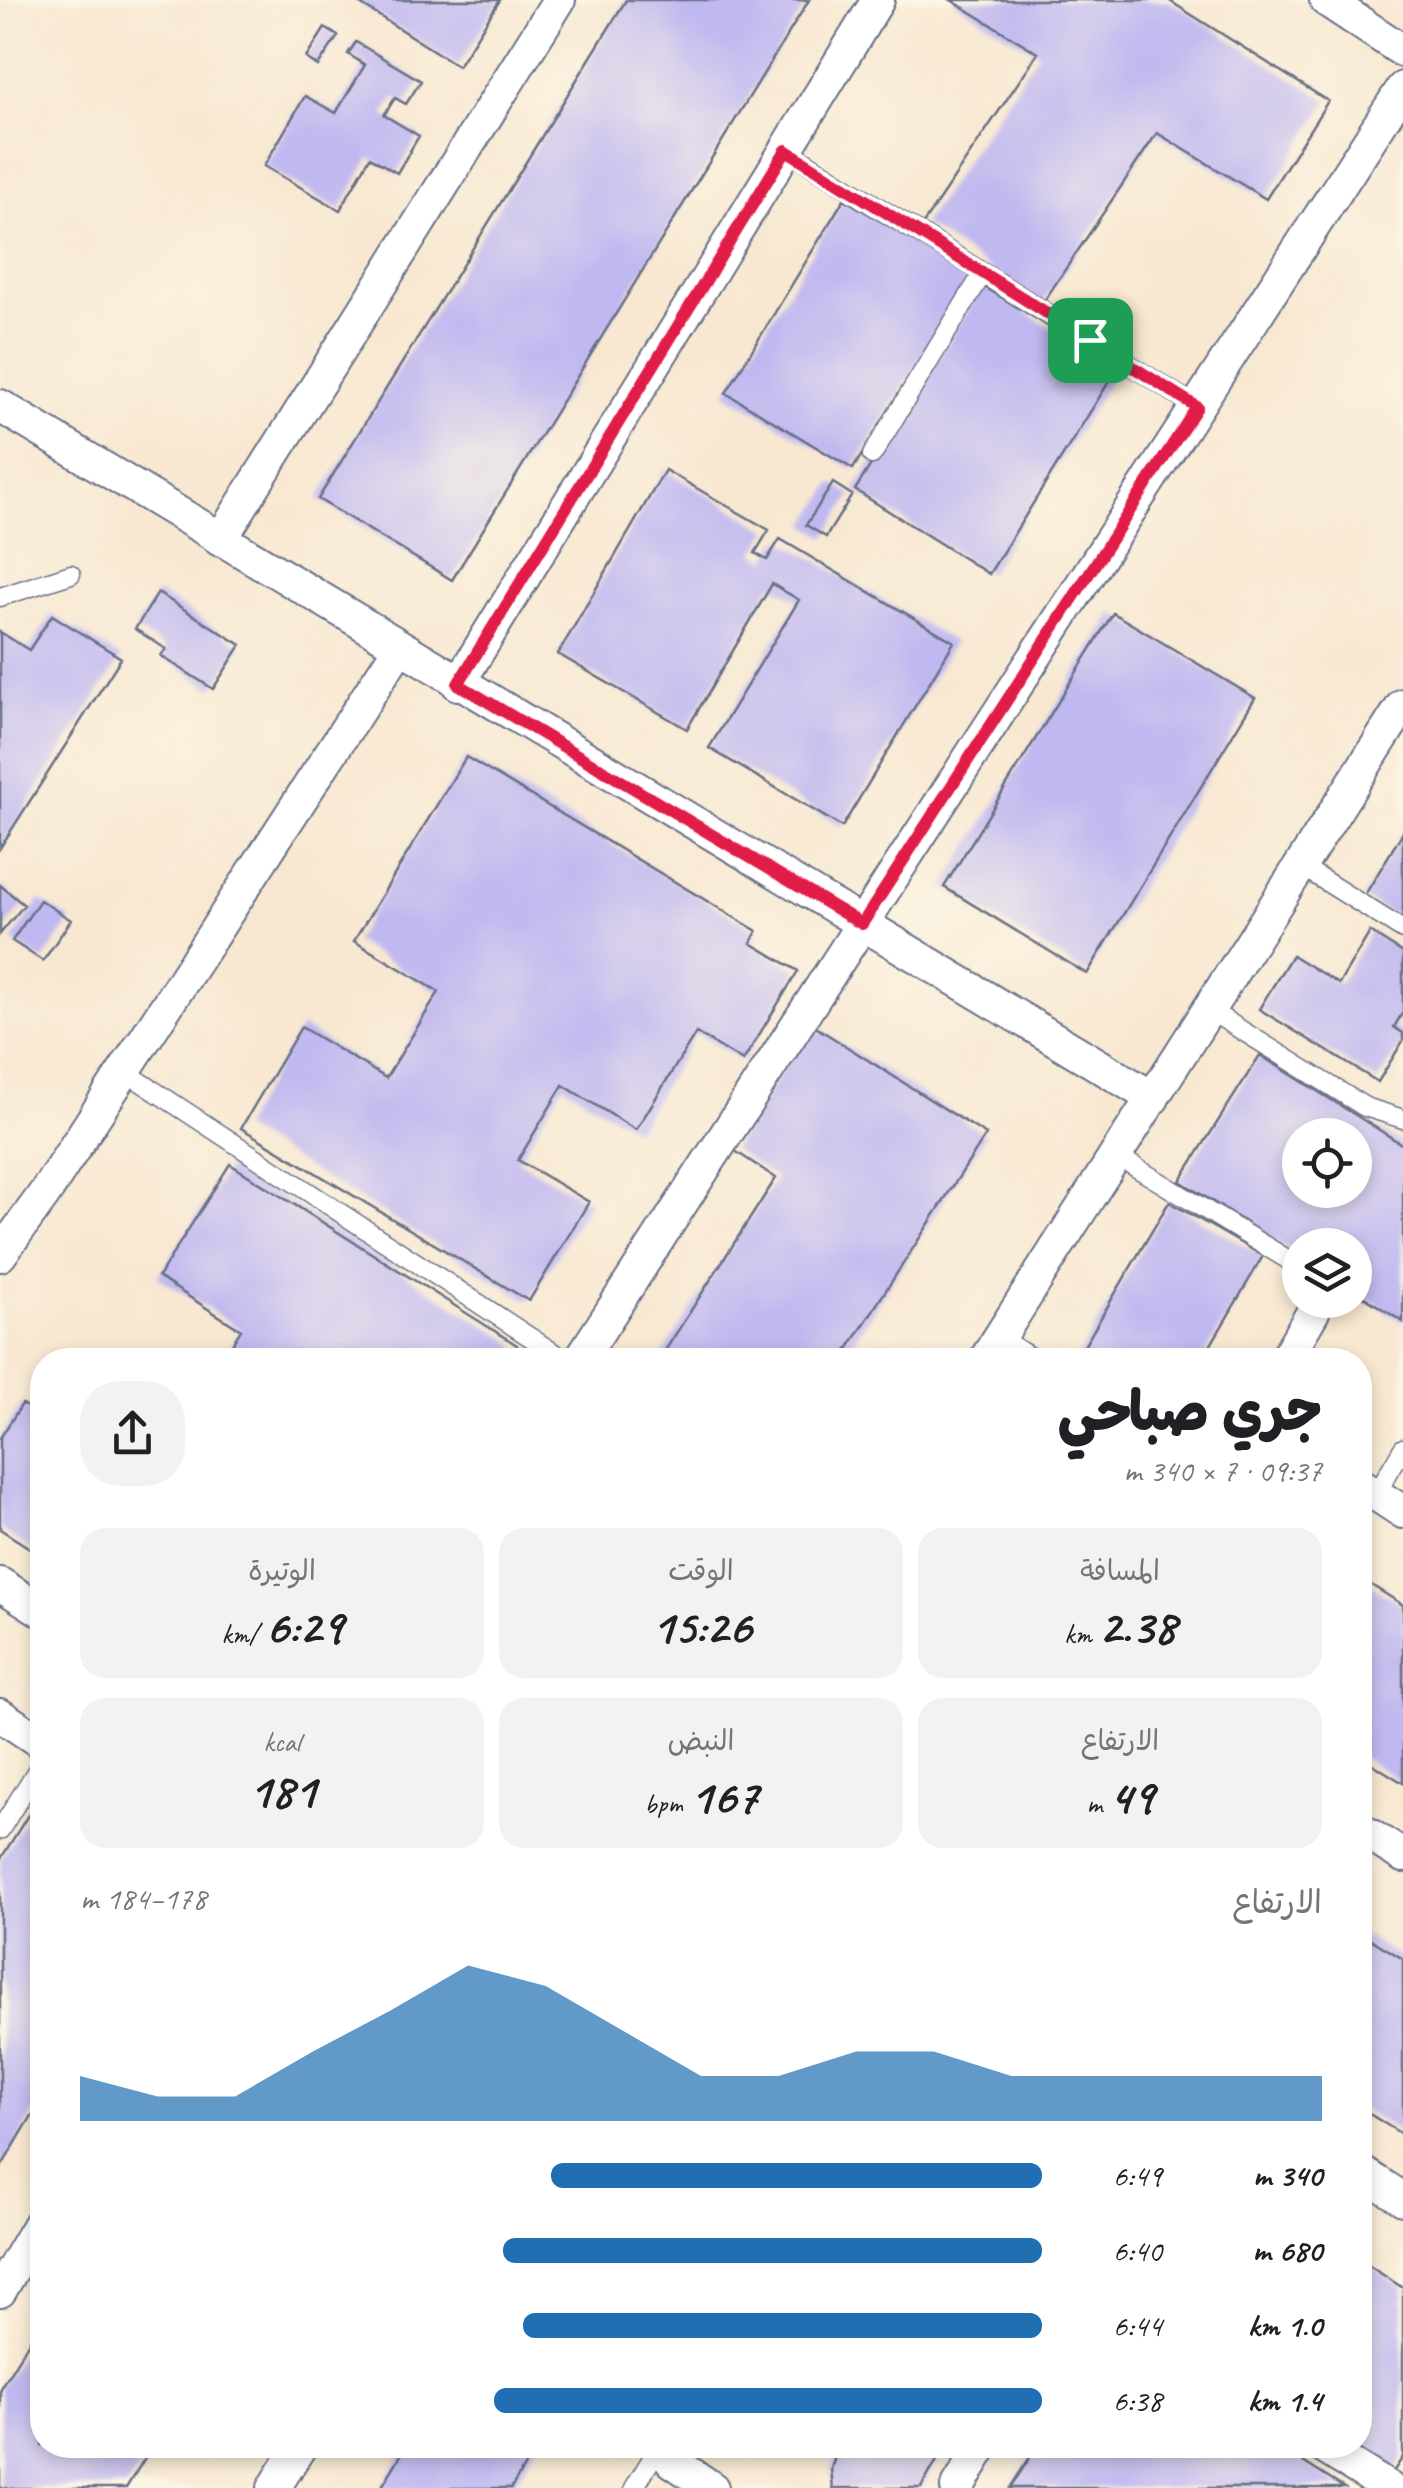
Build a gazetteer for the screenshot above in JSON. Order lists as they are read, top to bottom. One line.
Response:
{"page":{"heading":["جري صباحي","09:37 · 7 × 340 m"],"stats":[["المسافة","2.38 km"],["الوقت","15:26"],["الوتيرة","6:29 /km"],["الارتفاع","49 m"],["النبض","167 bpm"],["kcal","181"]],"chart":["الارتفاع","178–184 m"],"list":[{"name":"340 m","note":"6:49"},{"name":"680 m","note":"6:40"},{"name":"1.0 km","note":"6:44"},{"name":"1.4 km","note":"6:38"}]}}
